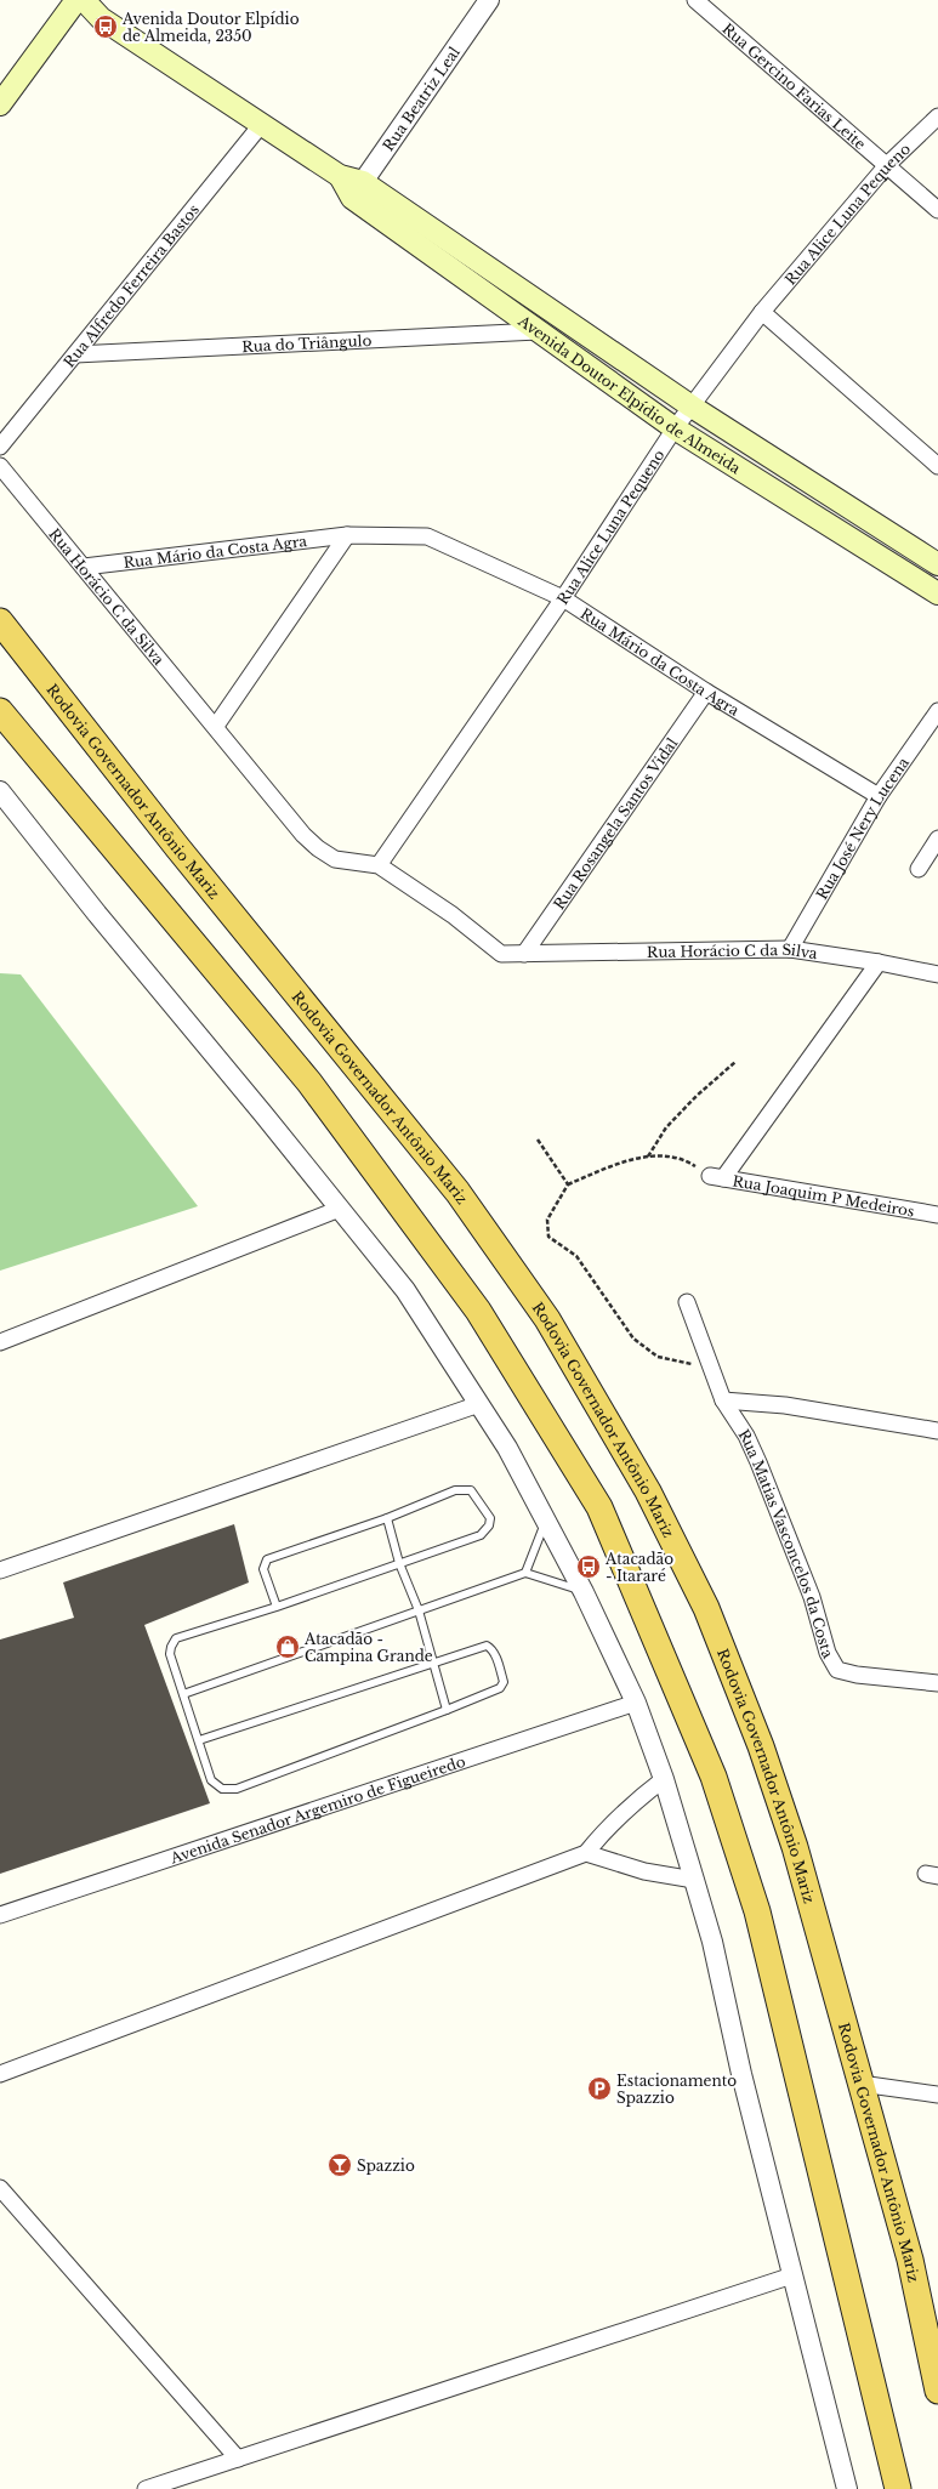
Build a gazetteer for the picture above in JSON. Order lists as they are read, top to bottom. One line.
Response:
{"streets":{"highway":["Rodovia Governador Antônio Mariz"],"main road":["Avenida Doutor Elpídio de Almeida"],"street":["Rua Gercino Farias Leite","Rua Beatriz Leal","Rua Alice Luna Pequeno","Rua Alfredo Ferreira Bastos","Rua do Triângulo","Rua Mário da Costa Agra","Rua Horácio C da Silva","Rua Rosangela Santos Vidal","Rua José Nery Lucena","Rua Joaquim P Medeiros","Rua Matias Vasconcelos da Costa","Avenida Senador Argemiro de Figueiredo"]},"crossings":[["Rua Gercino Farias Leite","Rua Alice Luna Pequeno"],["Rua Beatriz Leal","Avenida Doutor Elpídio de Almeida"],["Rua Alice Luna Pequeno","Avenida Doutor Elpídio de Almeida"],["Rua Alice Luna Pequeno","Rua Mário da Costa Agra"],["Rua Alice Luna Pequeno","Rua Horácio C da Silva"],["Rua Alfredo Ferreira Bastos","Rua do Triângulo"],["Rua Alfredo Ferreira Bastos","Avenida Doutor Elpídio de Almeida"],["Rua do Triângulo","Avenida Doutor Elpídio de Almeida"],["Rua Mário da Costa Agra","Rua Horácio C da Silva"],["Rua Mário da Costa Agra","Rua Rosangela Santos Vidal"],["Rua Mário da Costa Agra","Rua José Nery Lucena"],["Rua Horácio C da Silva","Rua Rosangela Santos Vidal"],["Rua Horácio C da Silva","Rua José Nery Lucena"]],"places":{"bus stop":["Avenida Doutor Elpídio de Almeida, 2350","Atacadão - Itararé"],"shop":["Atacadão - Campina Grande"],"parking":["Estacionamento Spazzio"],"bar":["Spazzio"]}}
